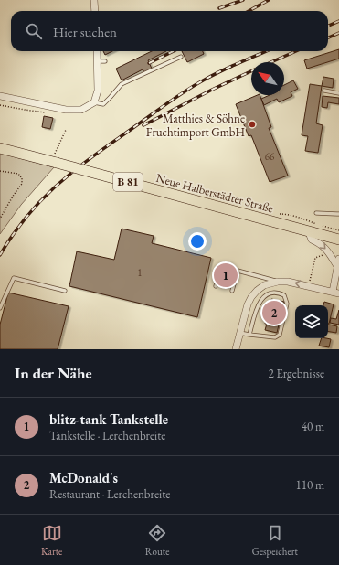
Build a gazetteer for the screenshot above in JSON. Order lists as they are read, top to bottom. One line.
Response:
{"streets":{"main road":["B 81","Neue Halberstädter Straße"]},"places":["Matthies & Söhne Fruchtimport GmbH"],"house_numbers":["66","1"],"north":"top left","page":{"search":"Hier suchen","pins":["1","2"],"heading":["In der Nähe","2 Ergebnisse"],"list":[{"mark":"1","name":"blitz-tank Tankstelle","note":"Tankstelle · Lerchenbreite","value":"40 m"},{"mark":"2","name":"McDonald's","note":"Restaurant · Lerchenbreite","value":"110 m"}],"nav":["Karte","Route","Gespeichert"]}}
